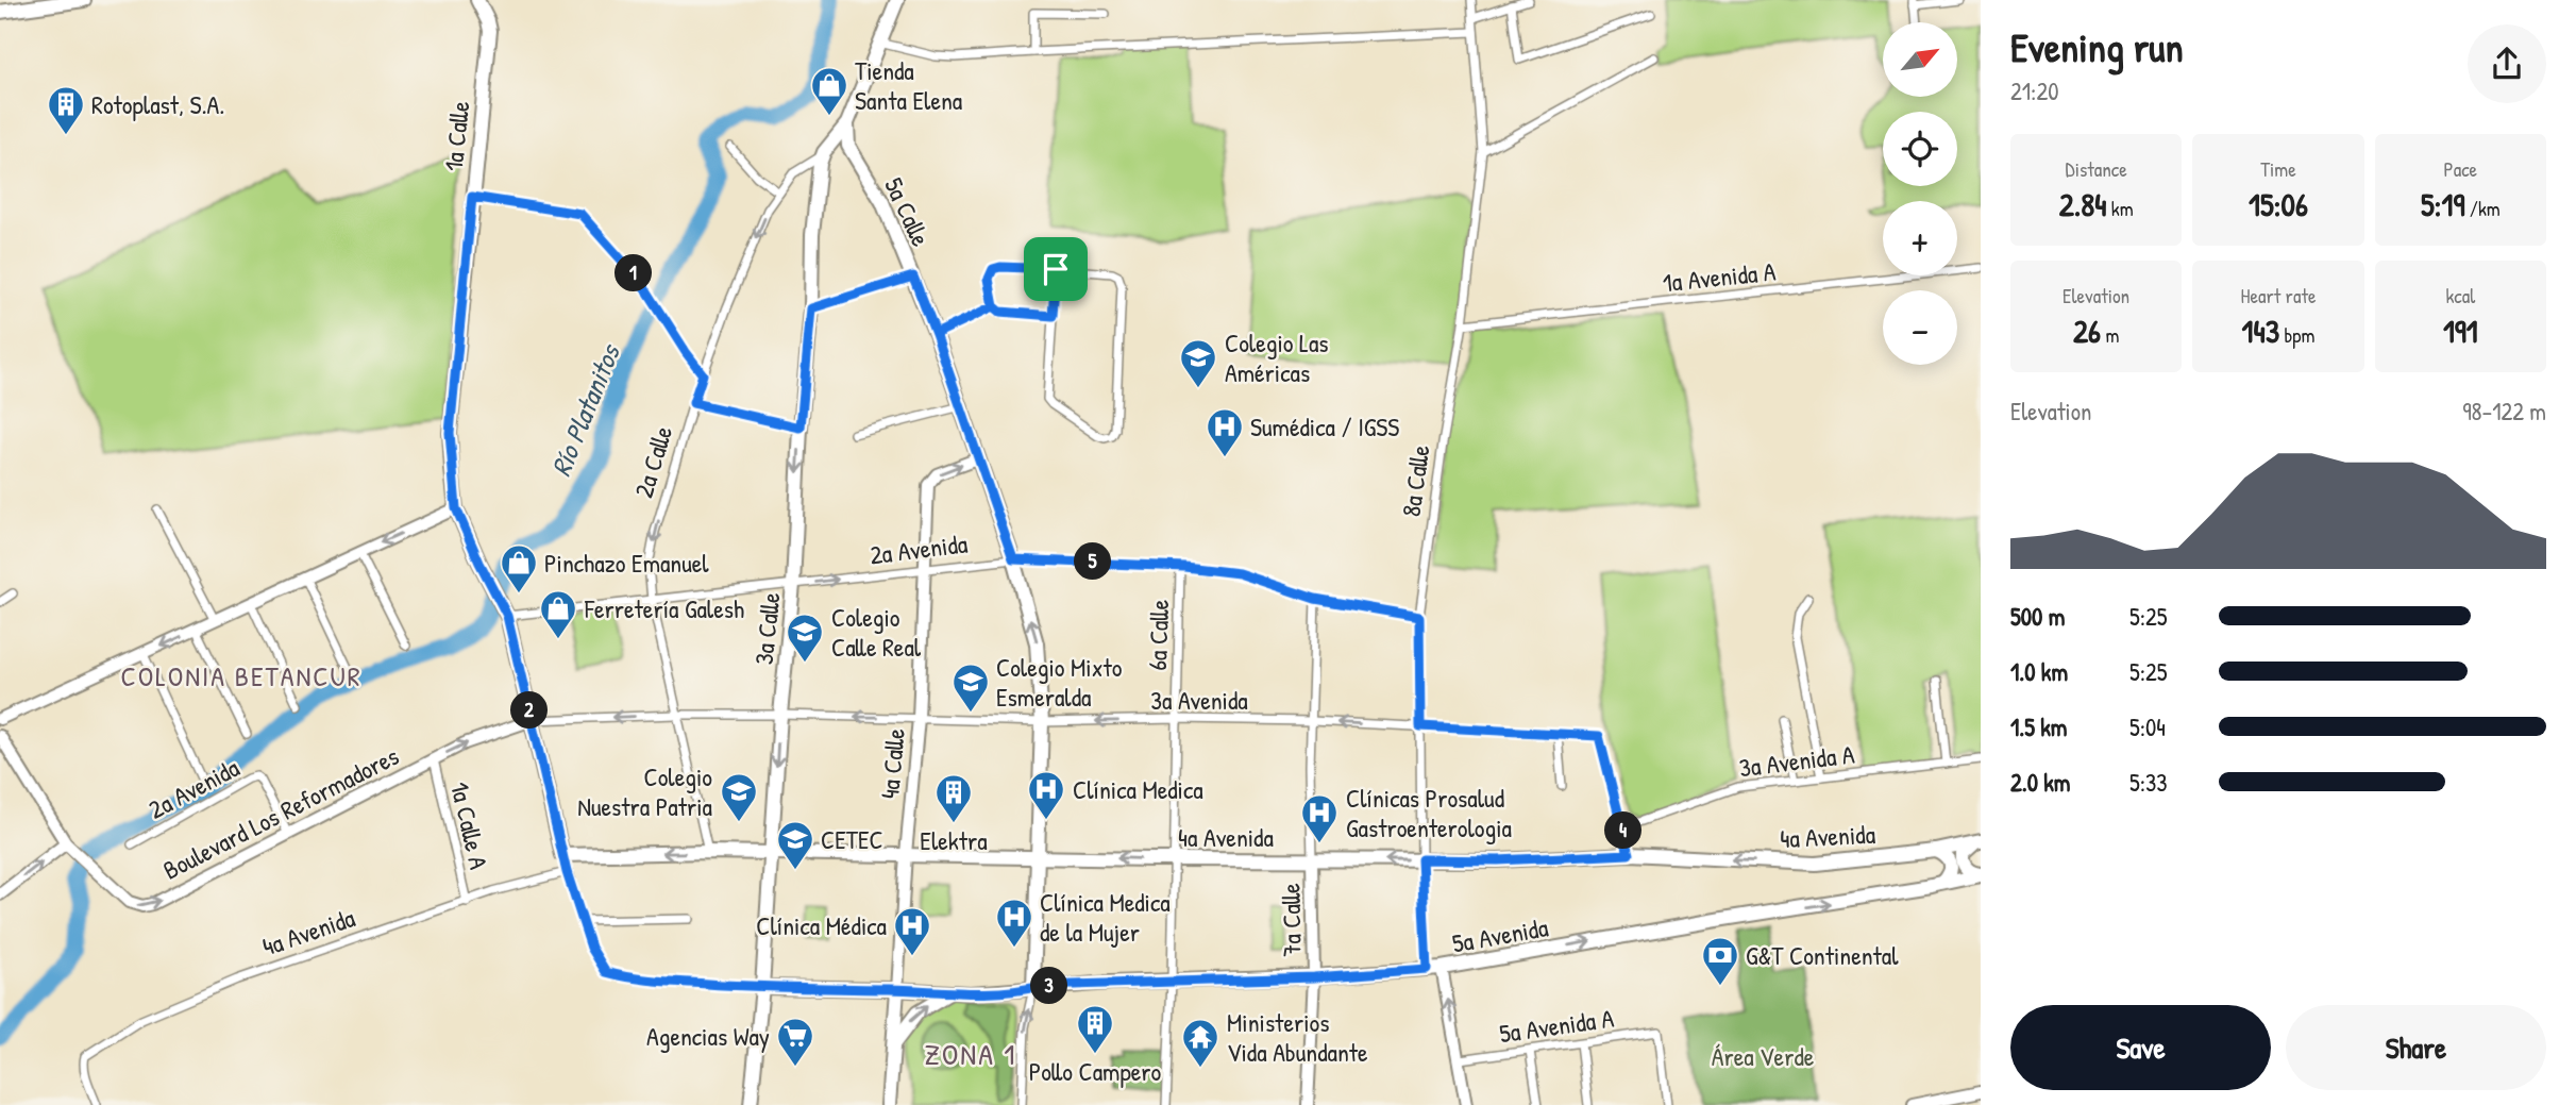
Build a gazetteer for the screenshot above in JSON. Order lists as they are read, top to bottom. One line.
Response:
{"streets":{"main road":["1a Calle","5a Calle","2a Calle","3a Calle","4a Calle","Boulevard Los Reformadores","4a Avenida","7a Calle","5a Avenida"],"street":["1a Avenida A","8a Calle","2a Avenida","6a Calle","3a Avenida","3a Avenida A","1a Calle A","5a Avenida A"]},"crossings":[["1a Calle","2a Avenida"],["1a Calle","3a Avenida"],["1a Calle","Boulevard Los Reformadores"],["1a Calle","4a Avenida"],["1a Calle","5a Avenida"],["5a Calle","2a Calle"],["5a Calle","2a Avenida"],["5a Calle","3a Avenida"],["5a Calle","4a Calle"],["5a Calle","4a Avenida"],["5a Calle","5a Avenida"],["1a Avenida A","8a Calle"],["2a Calle","2a Avenida"],["2a Calle","3a Calle"],["2a Calle","3a Avenida"],["2a Calle","4a Avenida"],["8a Calle","2a Avenida"],["8a Calle","3a Avenida"],["8a Calle","4a Avenida"],["8a Calle","5a Avenida"],["2a Avenida","3a Calle"],["2a Avenida","6a Calle"],["2a Avenida","4a Calle"],["2a Avenida","Boulevard Los Reformadores"],["2a Avenida","7a Calle"],["3a Calle","3a Avenida"],["3a Calle","4a Avenida"],["3a Calle","5a Avenida"],["6a Calle","3a Avenida"],["6a Calle","4a Avenida"],["6a Calle","5a Avenida"],["3a Avenida","3a Avenida A"],["3a Avenida","4a Calle"],["3a Avenida","Boulevard Los Reformadores"],["3a Avenida","7a Calle"],["4a Calle","4a Avenida"],["4a Calle","5a Avenida"],["Boulevard Los Reformadores","1a Calle A"],["1a Calle A","4a Avenida"],["4a Avenida","7a Calle"],["7a Calle","5a Avenida"]],"one_way":["2a Calle","3a Avenida","Boulevard Los Reformadores","4a Avenida","5a Avenida"],"districts":["COLONIA BETANCUR","ZONA 1"],"water":["Río Platanitos"],"parks":["Área Verde"],"places":{"shop":["Tienda Santa Elena","Pinchazo Emanuel","Ferretería Galesh"],"building":["Rotoplast, S.A.","Elektra","Pollo Campero"],"school or university":["Colegio Las Américas","Colegio Calle Real","Colegio Mixto Esmeralda","Colegio Nuestra Patria","CETEC"],"hospital":["Sumédica / IGSS","Clínica Medica","Clínicas Prosalud Gastroenterologia","Clínica Medica de la Mujer","Clínica Médica"],"bank":["G&T Continental"],"supermarket":["Agencias Way"],"temple":["Ministerios Vida Abundante"]},"north":"top right","page":{"heading":["Evening run","21:20"],"map_buttons":["+","−"],"stats":[["Distance","2.84 km"],["Time","15:06"],["Pace","5:19 /km"],["Elevation","26 m"],["Heart rate","143 bpm"],["kcal","191"]],"pins":["1","5","2","4","3"],"chart":["Elevation","98–122 m"],"list":[{"name":"500 m","note":"5:25"},{"name":"1.0 km","note":"5:25"},{"name":"1.5 km","note":"5:04"},{"name":"2.0 km","note":"5:33"}],"buttons":["Save","Share"]}}
